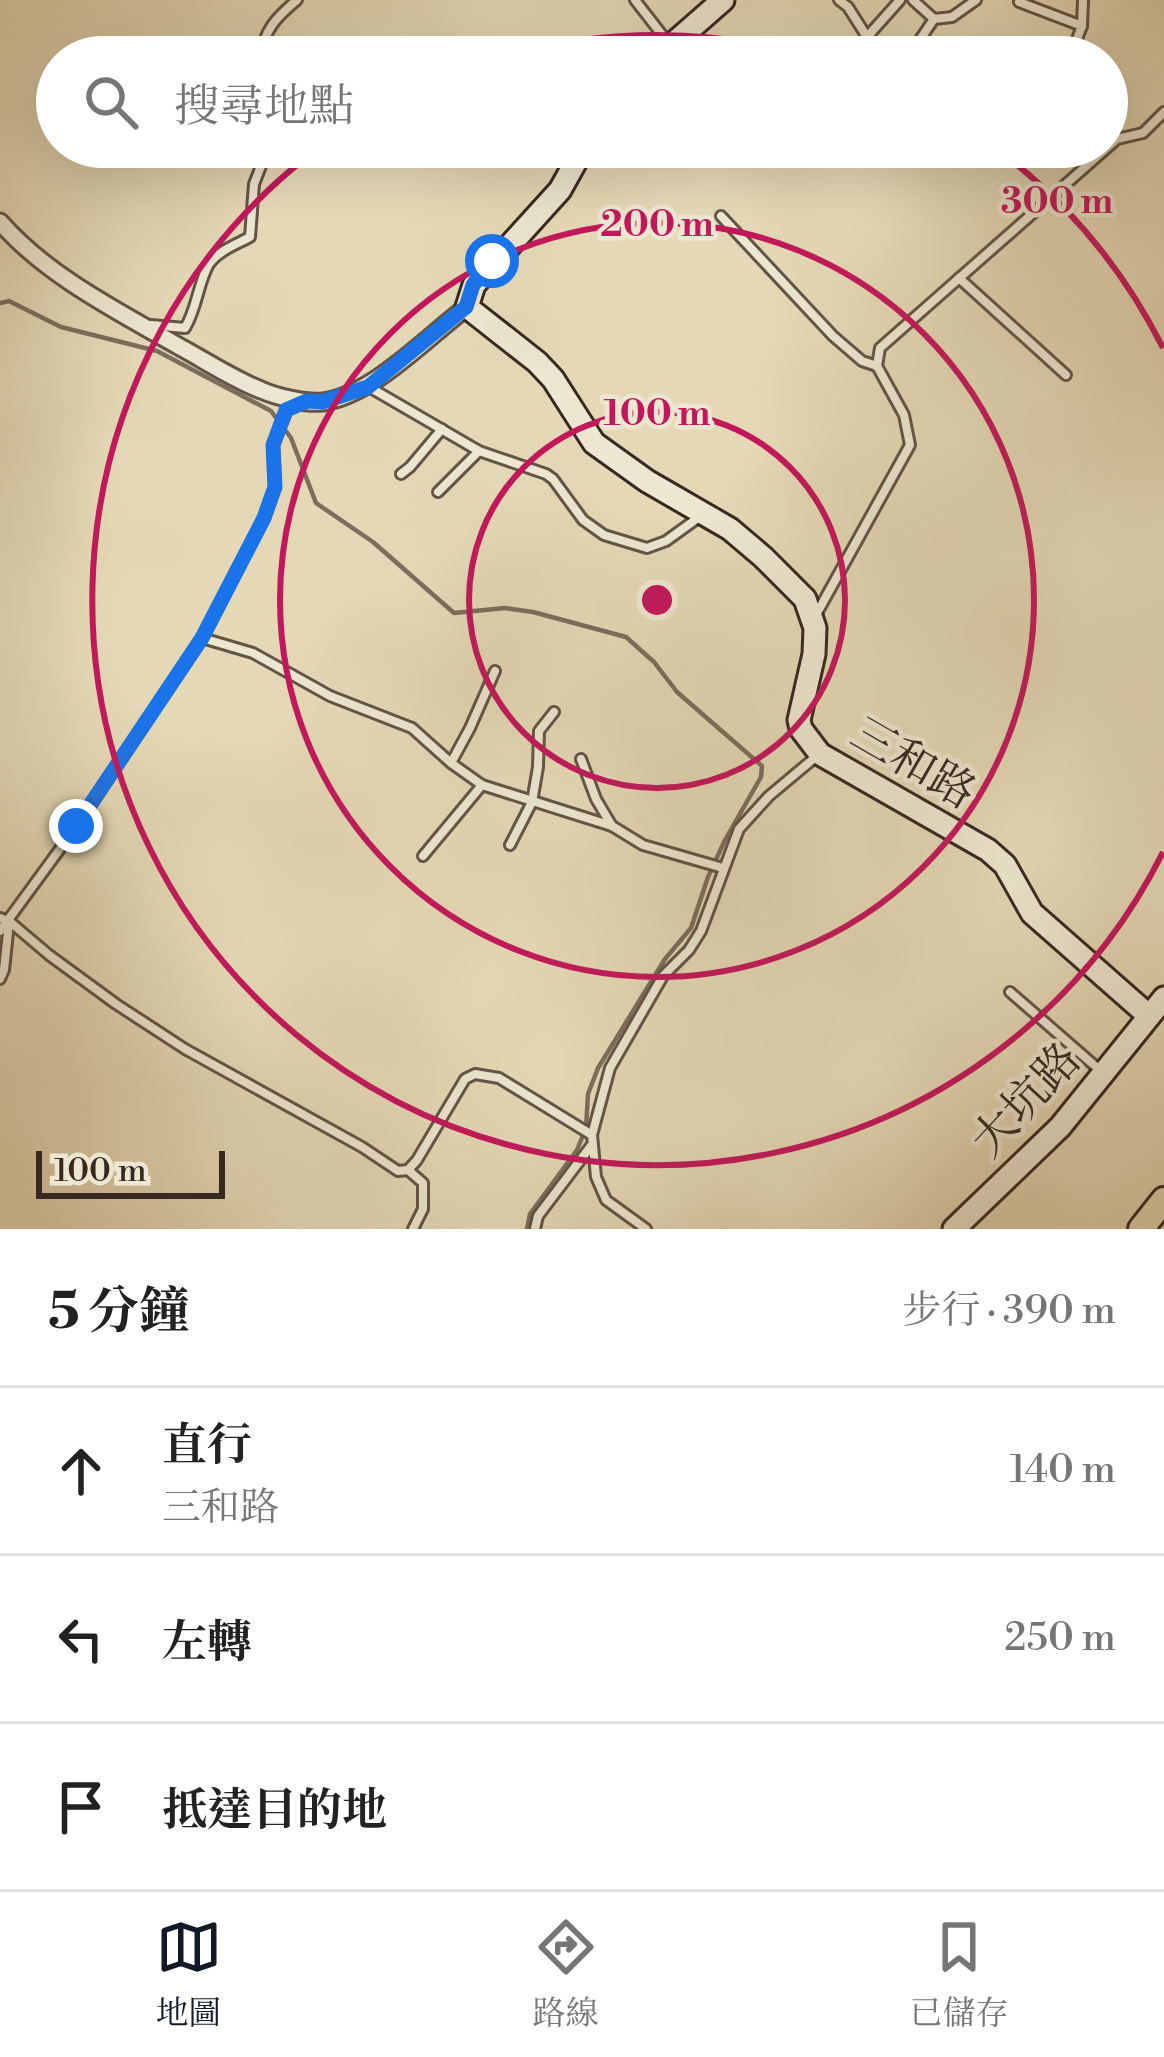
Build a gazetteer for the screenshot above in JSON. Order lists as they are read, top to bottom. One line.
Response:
{"streets":{"main road":["三和路","大坑路"]},"crossings":[["三和路","大坑路"]],"scale_bar":"100 m","page":{"search":"搜尋地點","scale":"100 m","heading":["5 分鐘","步行 · 390 m"],"list":[["直行","三和路","140 m"],["左轉","250 m"],"抵達目的地"],"nav":["地圖","路線","已儲存"]},"rings":["300 m","200 m","100 m"]}
